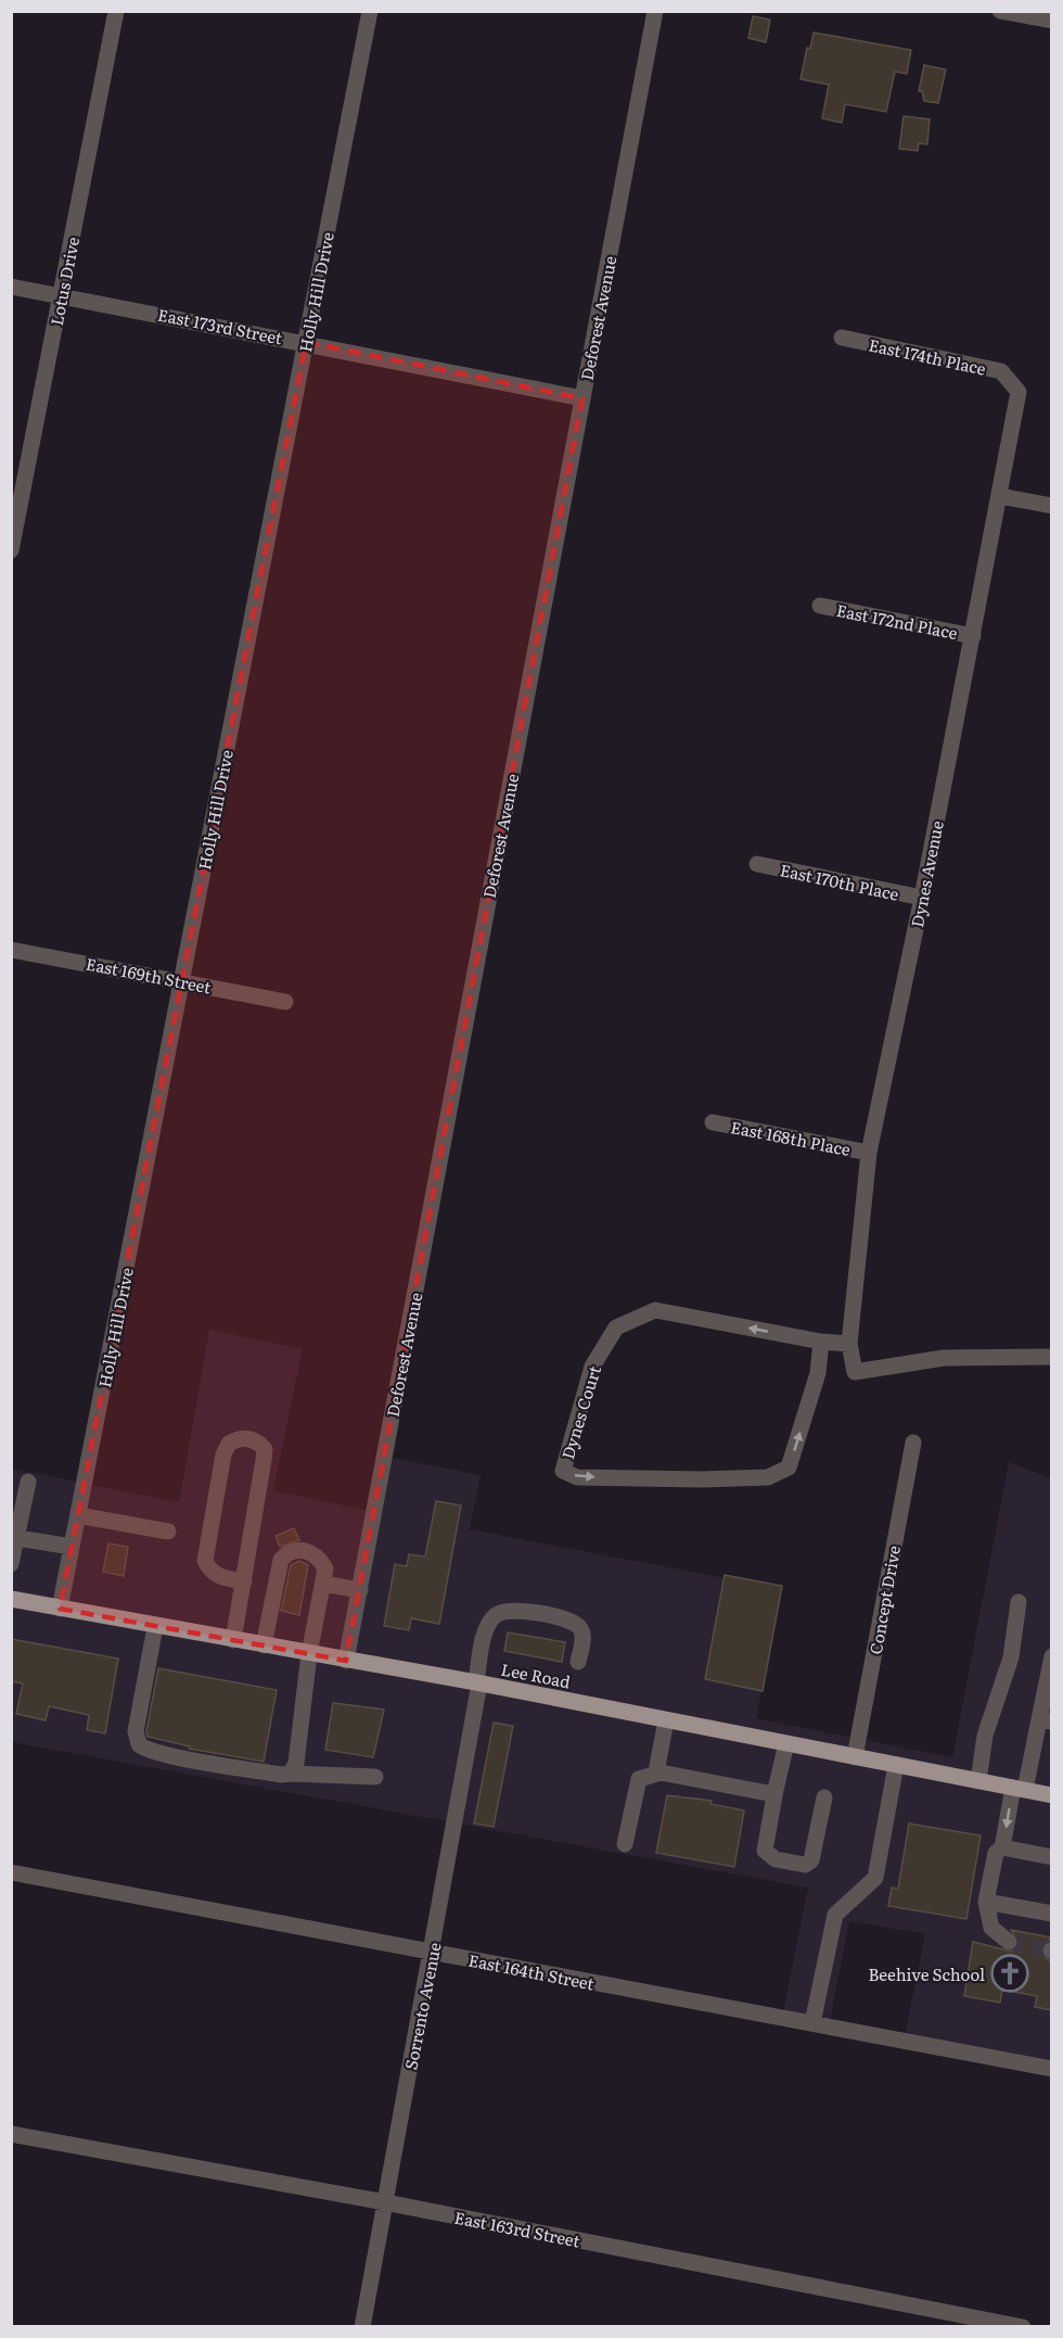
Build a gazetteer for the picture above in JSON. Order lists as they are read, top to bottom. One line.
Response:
{"streets":{"main road":["Lee Road"],"street":["Lotus Drive","Holly Hill Drive","Deforest Avenue","East 173rd Street","East 174th Place","East 172nd Place","Dynes Avenue","East 170th Place","East 169th Street","East 168th Place","Dynes Court","Concept Drive","East 164th Street","Sorrento Avenue","East 163rd Street"]},"crossings":[["Lotus Drive","East 173rd Street"],["Holly Hill Drive","East 173rd Street"],["Holly Hill Drive","East 169th Street"],["Holly Hill Drive","Lee Road"],["Deforest Avenue","East 173rd Street"],["Deforest Avenue","Lee Road"],["East 174th Place","Dynes Avenue"],["East 172nd Place","Dynes Avenue"],["Dynes Avenue","East 170th Place"],["Dynes Avenue","East 168th Place"],["Dynes Avenue","Dynes Court"],["Concept Drive","Lee Road"],["Lee Road","Sorrento Avenue"],["East 164th Street","Sorrento Avenue"],["Sorrento Avenue","East 163rd Street"]],"places":{"church":["Beehive School"]}}
